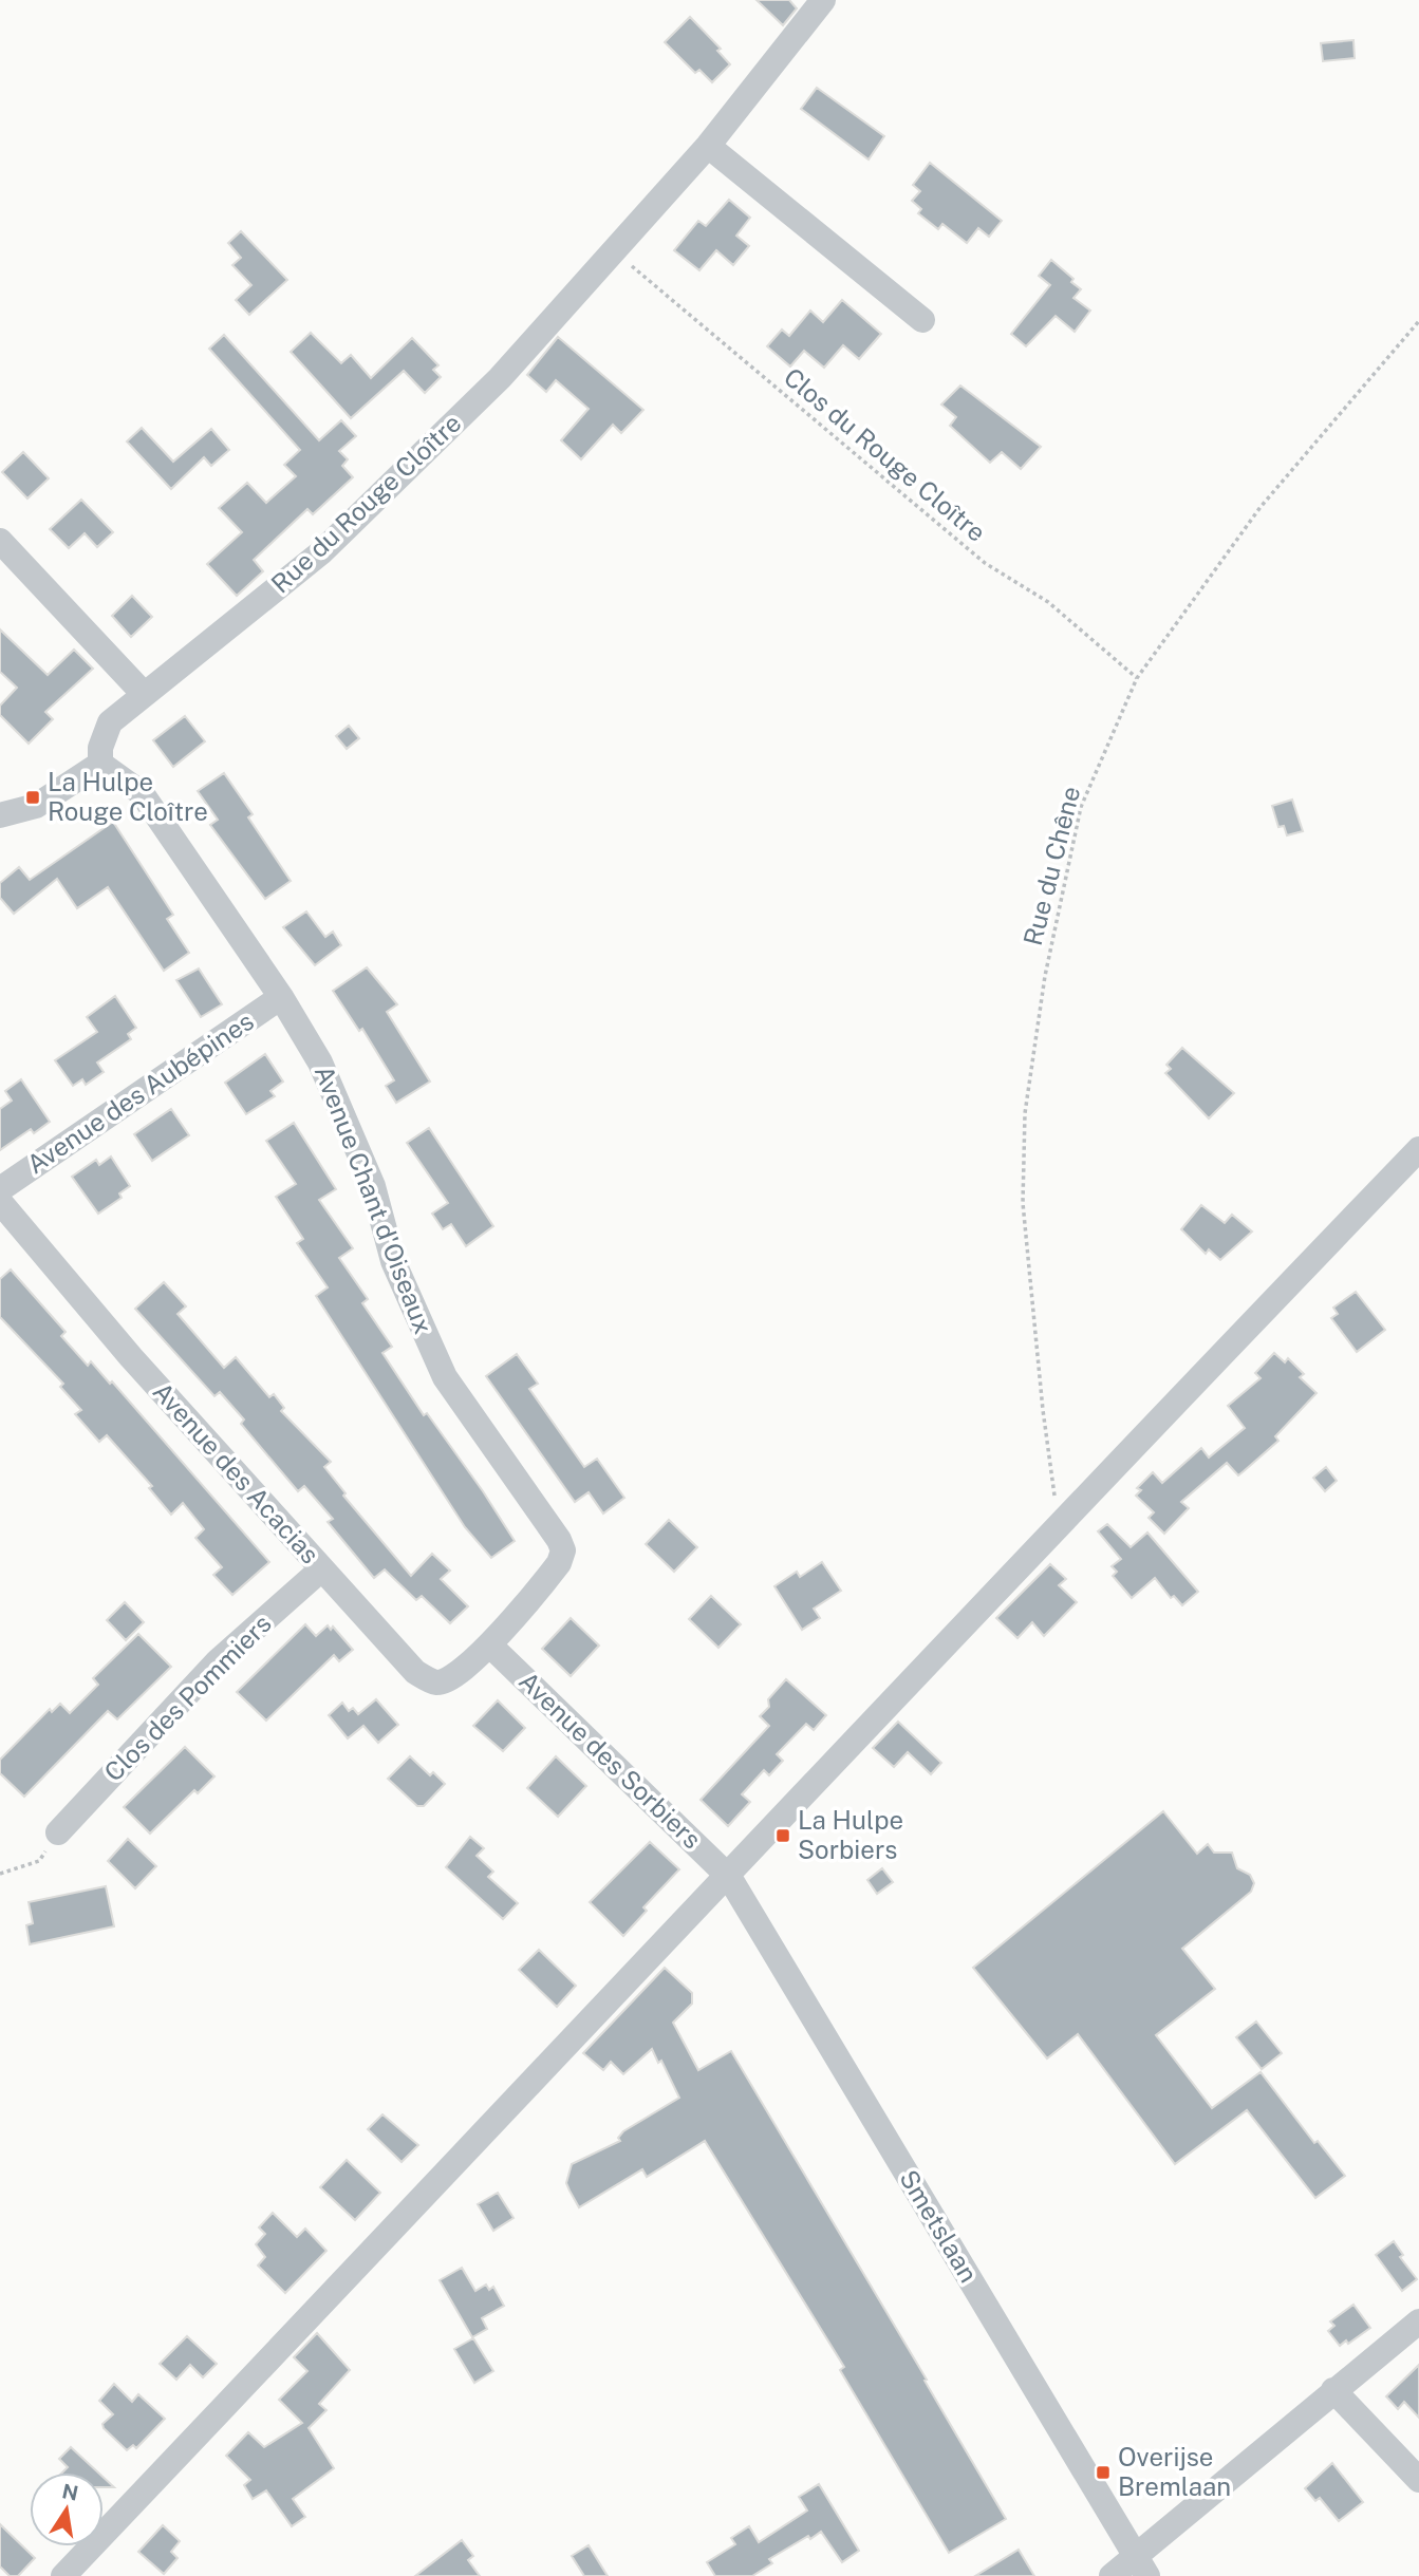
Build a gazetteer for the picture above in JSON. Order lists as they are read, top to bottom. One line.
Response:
{"streets":{"street":["Rue du Rouge Cloître","Avenue des Aubépines","Avenue Chant d'Oiseaux","Avenue des Acacias","Clos des Pommiers","Avenue des Sorbiers","Smetslaan"],"path":["Clos du Rouge Cloître","Rue du Chêne"]},"crossings":[["Clos du Rouge Cloître","Rue du Rouge Cloître"],["Clos du Rouge Cloître","Rue du Chêne"],["Rue du Rouge Cloître","Avenue Chant d'Oiseaux"],["Avenue des Aubépines","Avenue Chant d'Oiseaux"],["Avenue Chant d'Oiseaux","Avenue des Acacias"],["Avenue Chant d'Oiseaux","Avenue des Sorbiers"],["Avenue des Acacias","Clos des Pommiers"],["Avenue des Acacias","Avenue des Sorbiers"],["Avenue des Sorbiers","Smetslaan"]],"places":{"transit":["La Hulpe Rouge Cloître","La Hulpe Sorbiers","Overijse Bremlaan"]},"north":"top"}
